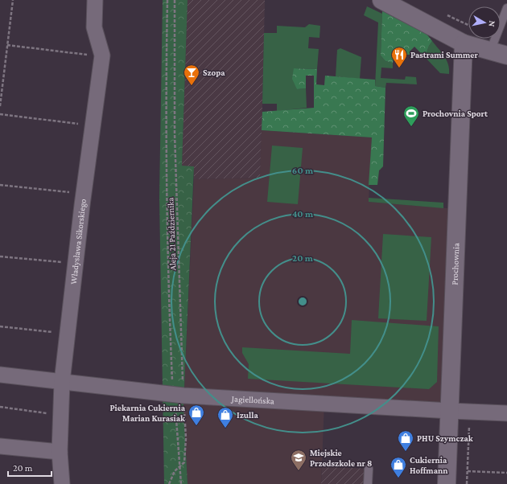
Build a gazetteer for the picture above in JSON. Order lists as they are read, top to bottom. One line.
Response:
{"streets":{"street":["Władysława Sikorskiego","Prochownia","Jagiellońska"],"path":["Aleja 21 Października"]},"crossings":[["Aleja 21 Października","Jagiellońska"],["Władysława Sikorskiego","Jagiellońska"],["Prochownia","Jagiellońska"]],"places":{"restaurant":["Pastrami Summer"],"bar":["Szopa"],"sports":["Prochovnia Sport"],"shop":["Piekarnia Cukiernia Marian Kurasiak","Izulla","PHU Szymczak","Cukiernia Hoffmann"],"school or university":["Miejskie Przedszkole nr 8"]},"scale_bar":"20 m","north":"right","rings":["60 m","40 m","20 m"]}
